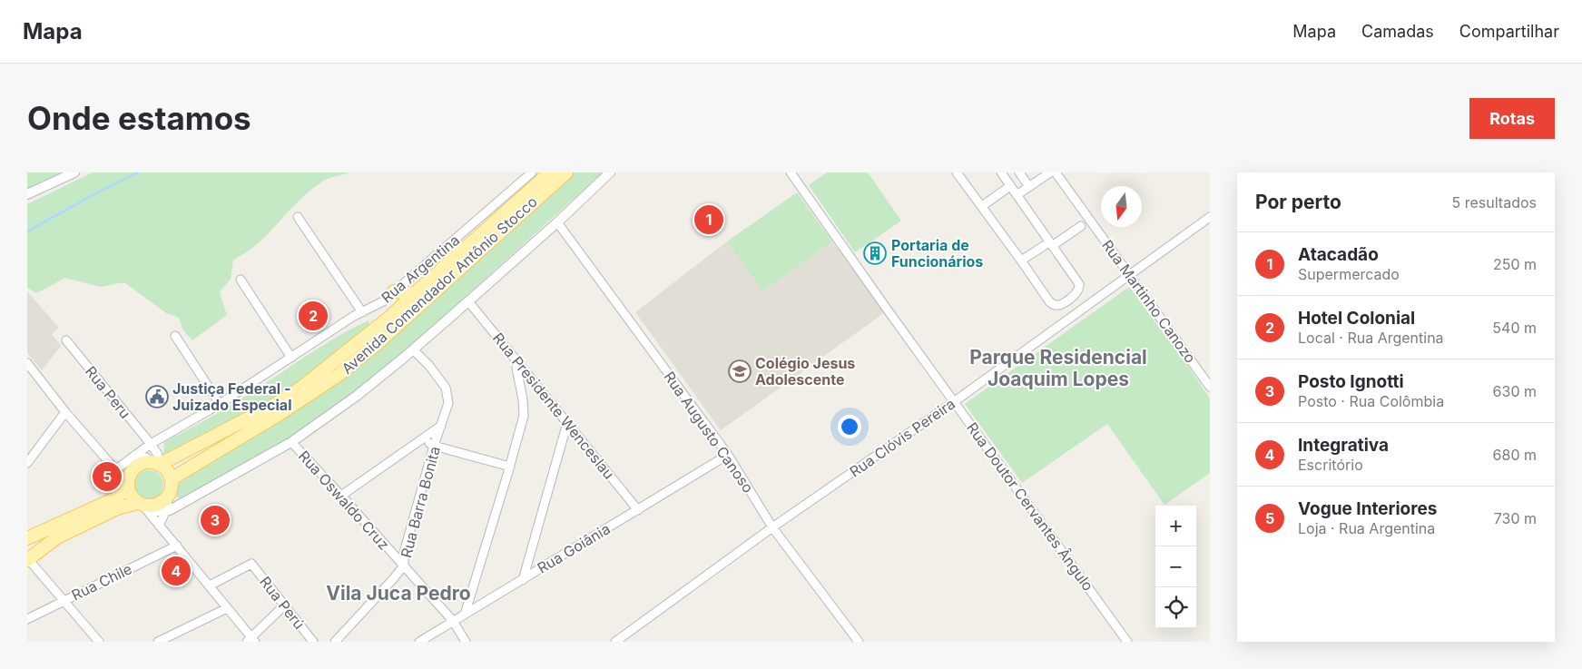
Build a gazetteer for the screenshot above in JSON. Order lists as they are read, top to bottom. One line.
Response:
{"streets":{"main road":["Avenida Comendador Antônio Stocco"],"street":["Rua Argentina","Rua Martinho Canozo","Rua Peru","Rua Presidente Wenceslau","Rua Augusto Canoso","Rua Clóvis Pereira","Rua Oswaldo Cruz","Rua Barra Bonita","Rua Doutor Cervantes Ângulo","Rua Goiânia","Rua Chile","Rua Perú"]},"crossings":[["Rua Argentina","Rua Peru"],["Avenida Comendador Antônio Stocco","Rua Peru"],["Rua Martinho Canozo","Rua Clóvis Pereira"],["Rua Presidente Wenceslau","Rua Goiânia"],["Rua Augusto Canoso","Rua Clóvis Pereira"],["Rua Augusto Canoso","Rua Goiânia"],["Rua Clóvis Pereira","Rua Doutor Cervantes Ângulo"],["Rua Oswaldo Cruz","Rua Barra Bonita"],["Rua Oswaldo Cruz","Rua Goiânia"]],"districts":["Parque Residencial Joaquim Lopes","Vila Juca Pedro"],"places":{"building":["Portaria de Funcionários"],"school or university":["Colégio Jesus Adolescente"],"public building":["Justiça Federal - Juizado Especial"]},"north":"bottom","page":{"header":"Mapa","nav":["Mapa","Camadas","Compartilhar"],"buttons":"Rotas","title":"Onde estamos","heading":["Por perto","5 resultados"],"pins":["1","2","5","3","4"],"list":[{"mark":"1","name":"Atacadão","note":"Supermercado","value":"250 m"},{"mark":"2","name":"Hotel Colonial","note":"Local · Rua Argentina","value":"540 m"},{"mark":"3","name":"Posto Ignotti","note":"Posto · Rua Colômbia","value":"630 m"},{"mark":"4","name":"Integrativa","note":"Escritório","value":"680 m"},{"mark":"5","name":"Vogue Interiores","note":"Loja · Rua Argentina","value":"730 m"}],"map_buttons":["+","−"]}}
